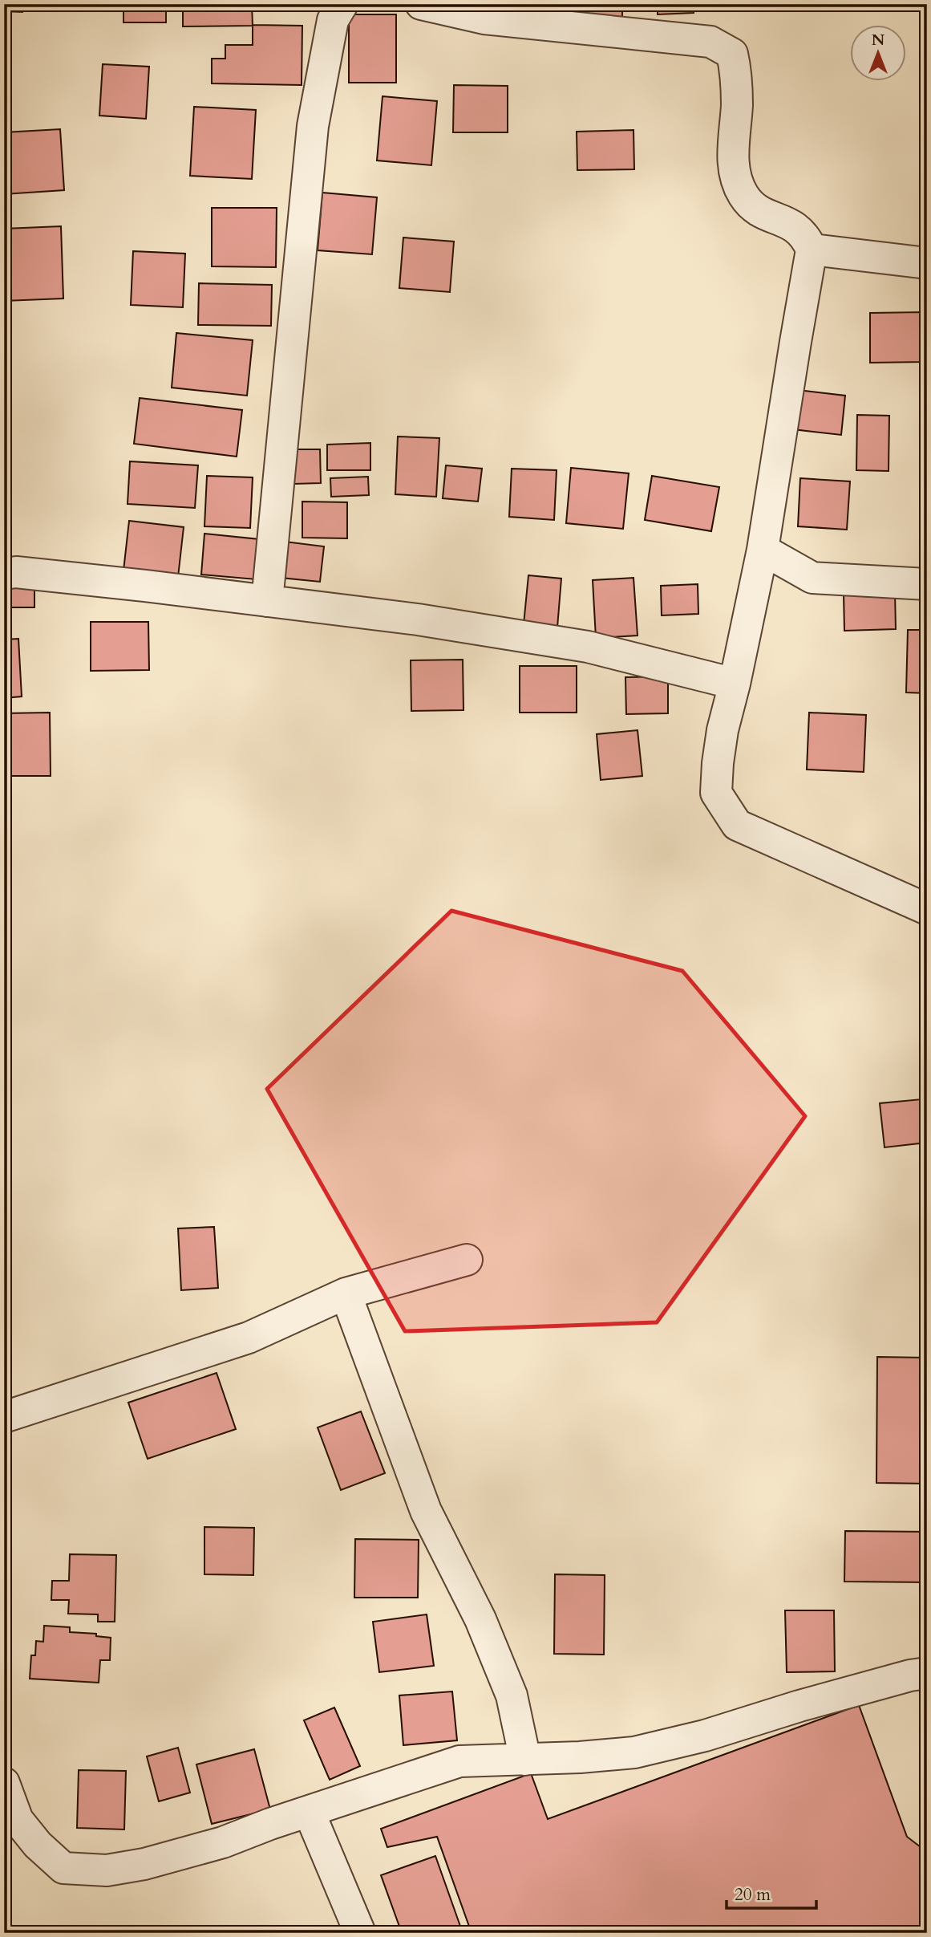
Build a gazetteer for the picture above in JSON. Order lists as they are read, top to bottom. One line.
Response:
{"scale_bar":"20 m","north":"top"}
